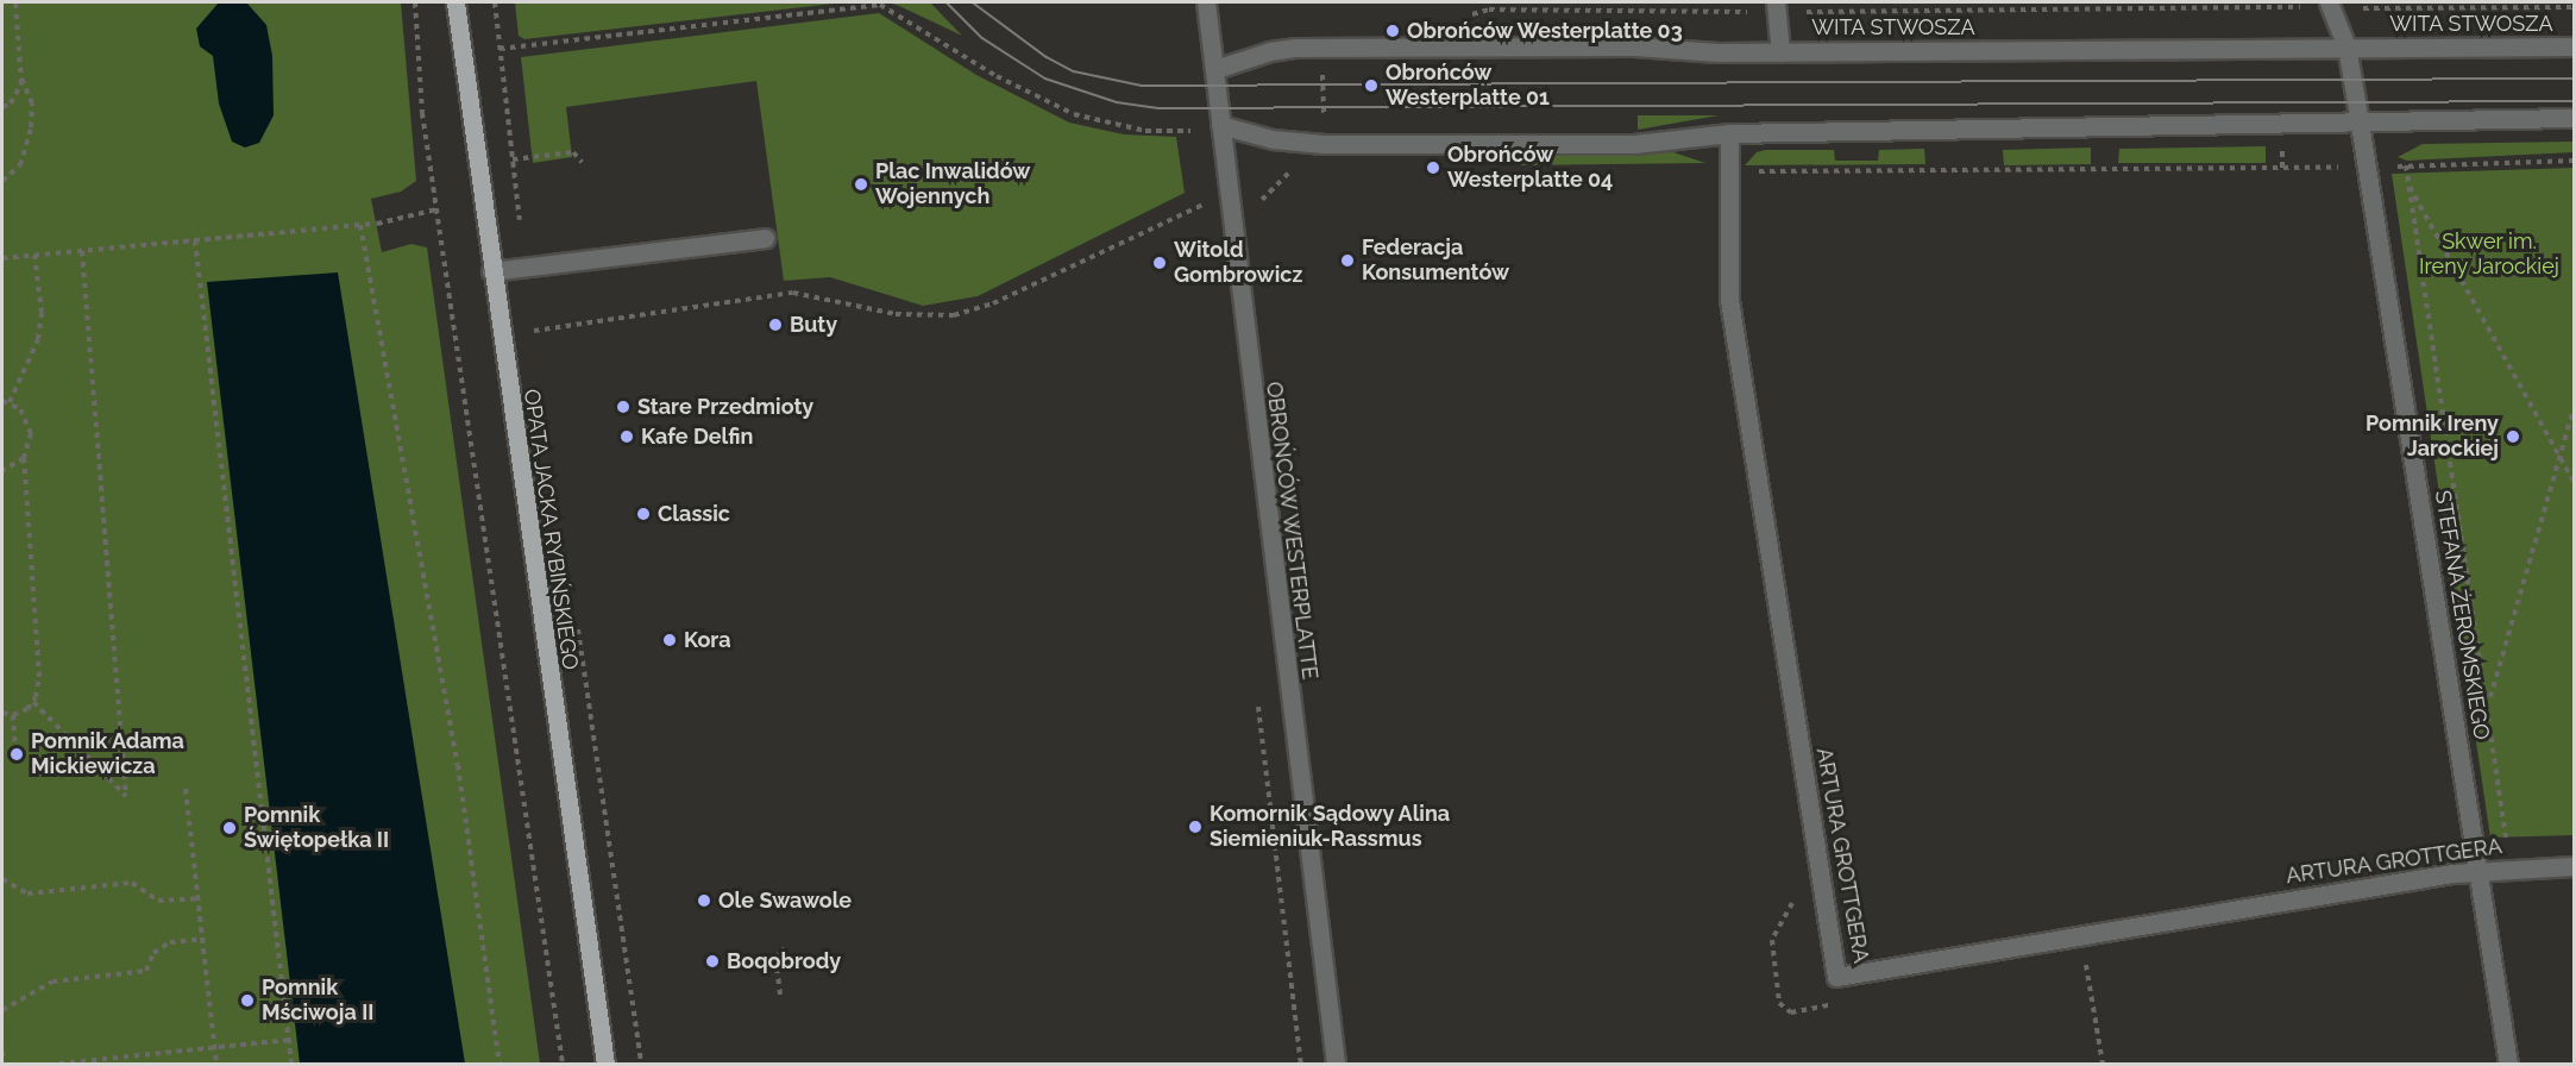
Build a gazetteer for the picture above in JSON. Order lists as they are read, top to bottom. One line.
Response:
{"streets":{"main road":["OPATA JACKA RYBIŃSKIEGO"],"street":["WITA STWOSZA","OBROŃCÓW WESTERPLATTE","STEFANA ŻEROMSKIEGO","ARTURA GROTTGERA"]},"crossings":[["WITA STWOSZA","OBROŃCÓW WESTERPLATTE"],["WITA STWOSZA","STEFANA ŻEROMSKIEGO"],["STEFANA ŻEROMSKIEGO","ARTURA GROTTGERA"]],"parks":["Skwer im. Ireny Jarockiej"],"places":["Obrońców Westerplatte 03","Obrońców Westerplatte 01","Obrońców Westerplatte 04","Plac Inwalidów Wojennych","Federacja Konsumentów","Witold Gombrowicz","Buty","Stare Przedmioty","Kafe Delfin","Pomnik Ireny Jarockiej","Classic","Kora","Pomnik Adama Mickiewicza","Komornik Sądowy Alina Siemieniuk-Rassmus","Pomnik Świętopełka II","Ole Swawole","Boqobrody","Pomnik Mściwoja II"]}
